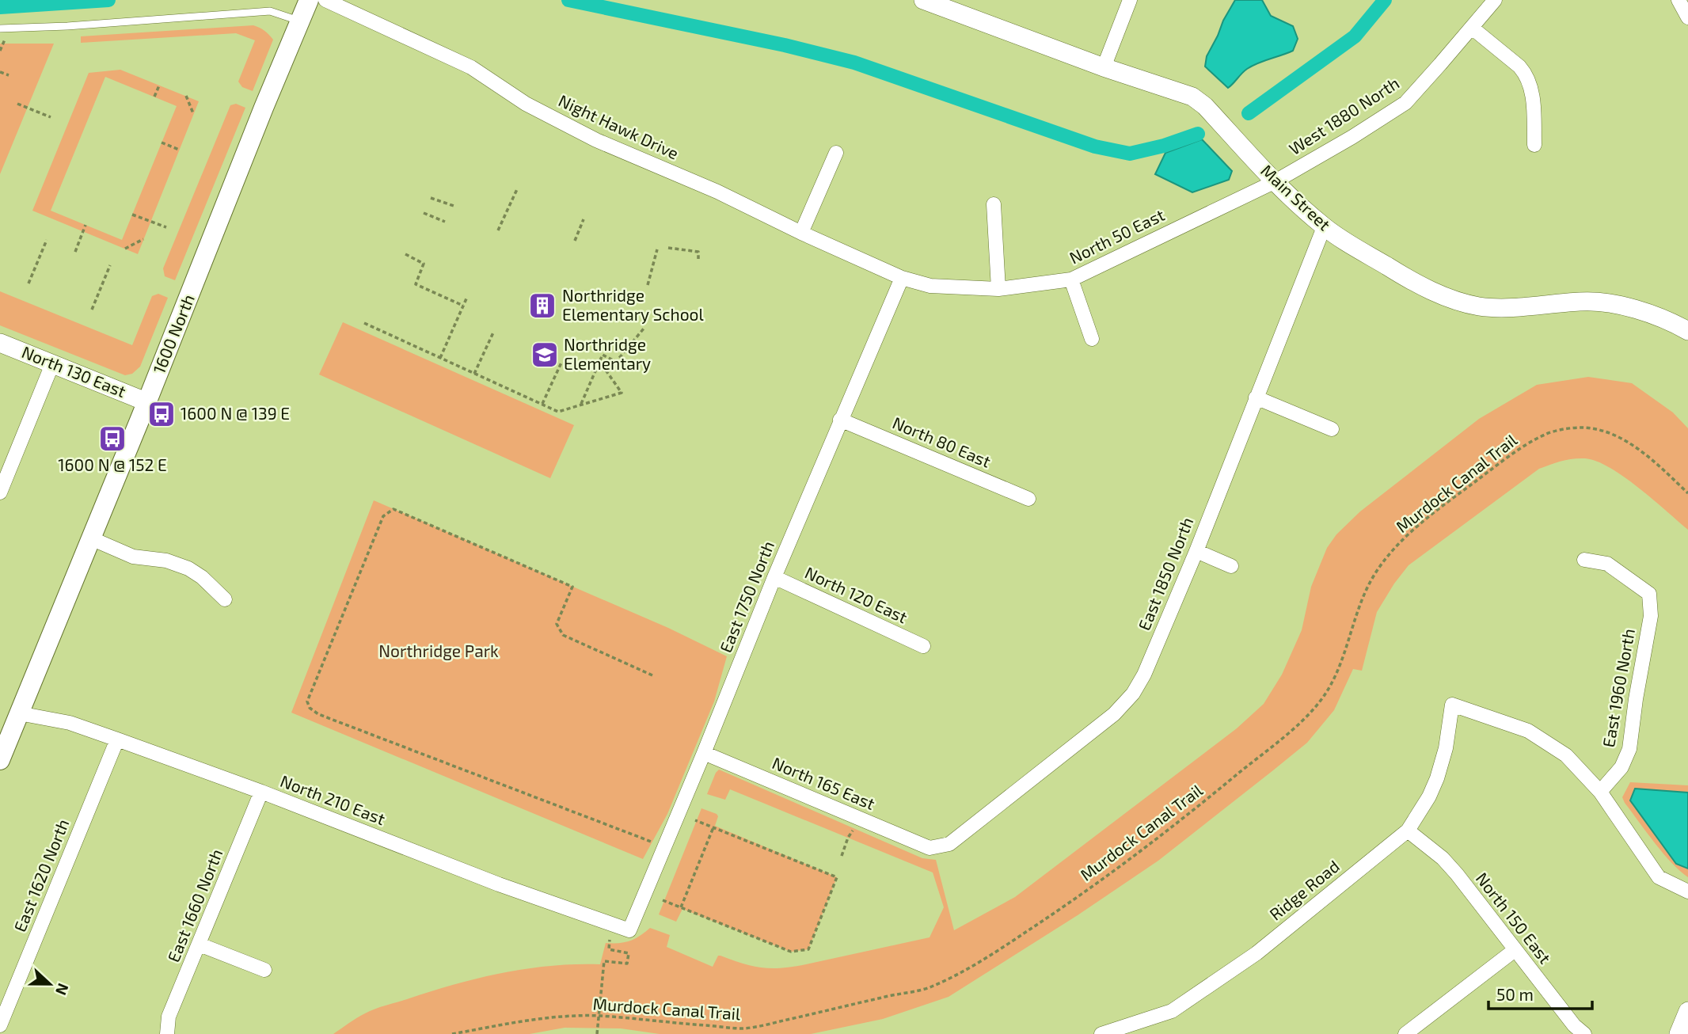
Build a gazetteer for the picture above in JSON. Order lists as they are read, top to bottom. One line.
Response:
{"streets":{"main road":["1600 North"],"street":["West 1880 North","Night Hawk Drive","Main Street","North 50 East","North 130 East","North 80 East","East 1850 North","North 120 East","East 1750 North","East 1960 North","North 165 East","North 210 East","East 1620 North","Ridge Road","East 1660 North","North 150 East"],"path":["Murdock Canal Trail"]},"crossings":[["West 1880 North","Main Street"],["West 1880 North","North 50 East"],["Night Hawk Drive","North 50 East"],["Night Hawk Drive","East 1750 North"],["Main Street","North 50 East"],["Main Street","East 1850 North"],["North 50 East","East 1750 North"],["1600 North","North 130 East"],["1600 North","North 210 East"],["North 80 East","East 1750 North"],["East 1850 North","North 165 East"],["North 120 East","East 1750 North"],["East 1750 North","North 165 East"],["East 1750 North","North 210 East"],["East 1960 North","Ridge Road"],["North 210 East","East 1620 North"],["North 210 East","East 1660 North"],["Ridge Road","North 150 East"]],"parks":["Northridge Park"],"places":{"building":["Northridge Elementary School"],"school or university":["Northridge Elementary"],"bus stop":["1600 N @ 139 E","1600 N @ 152 E"]},"scale_bar":"50 m","north":"right"}
